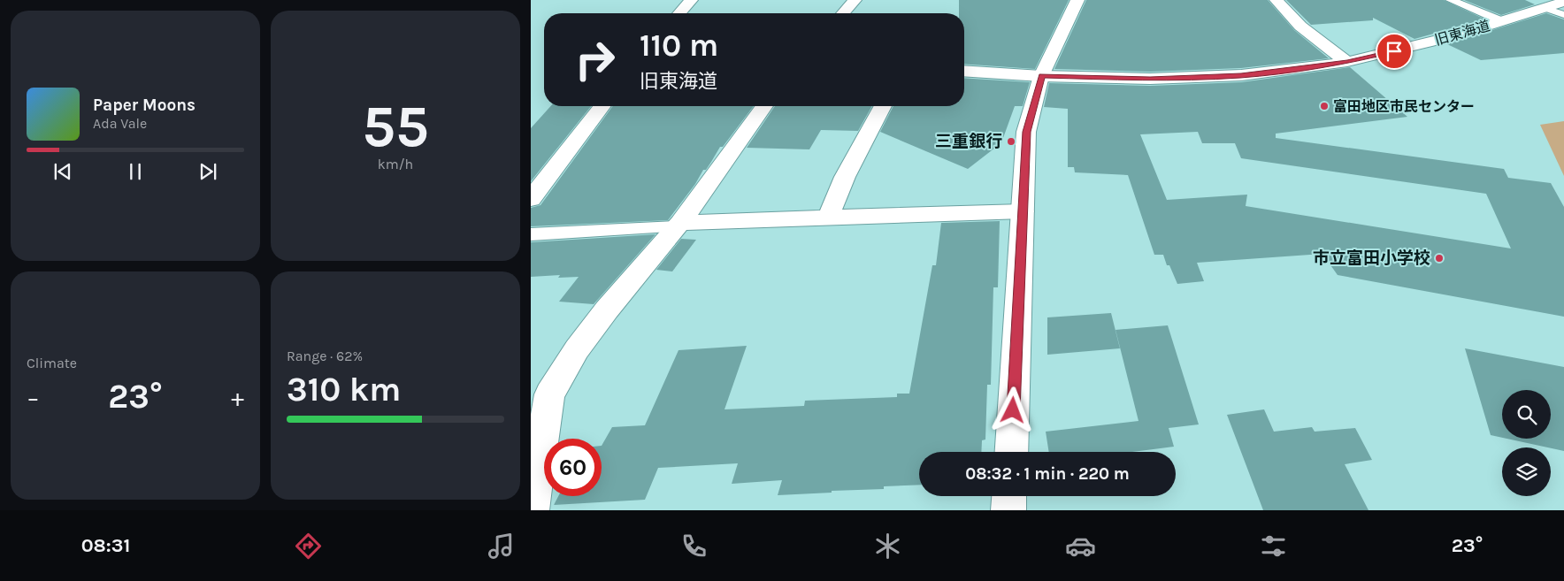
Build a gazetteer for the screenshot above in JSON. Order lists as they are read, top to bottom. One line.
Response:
{"streets":{"street":["旧東海道"]},"places":["富田地区市民センター","三重銀行","市立富田小学校"],"page":{"tile":[["55","km/h"],"Climate",["Range · 62%","310 km"]],"turn":["110 m","旧東海道"],"song":["Paper Moons","Ada Vale"],"heat":["−","23°","+"],"limit":"60","trip":"08:32 · 1 min · 220 m","tabs":["08:31","23°"]}}
